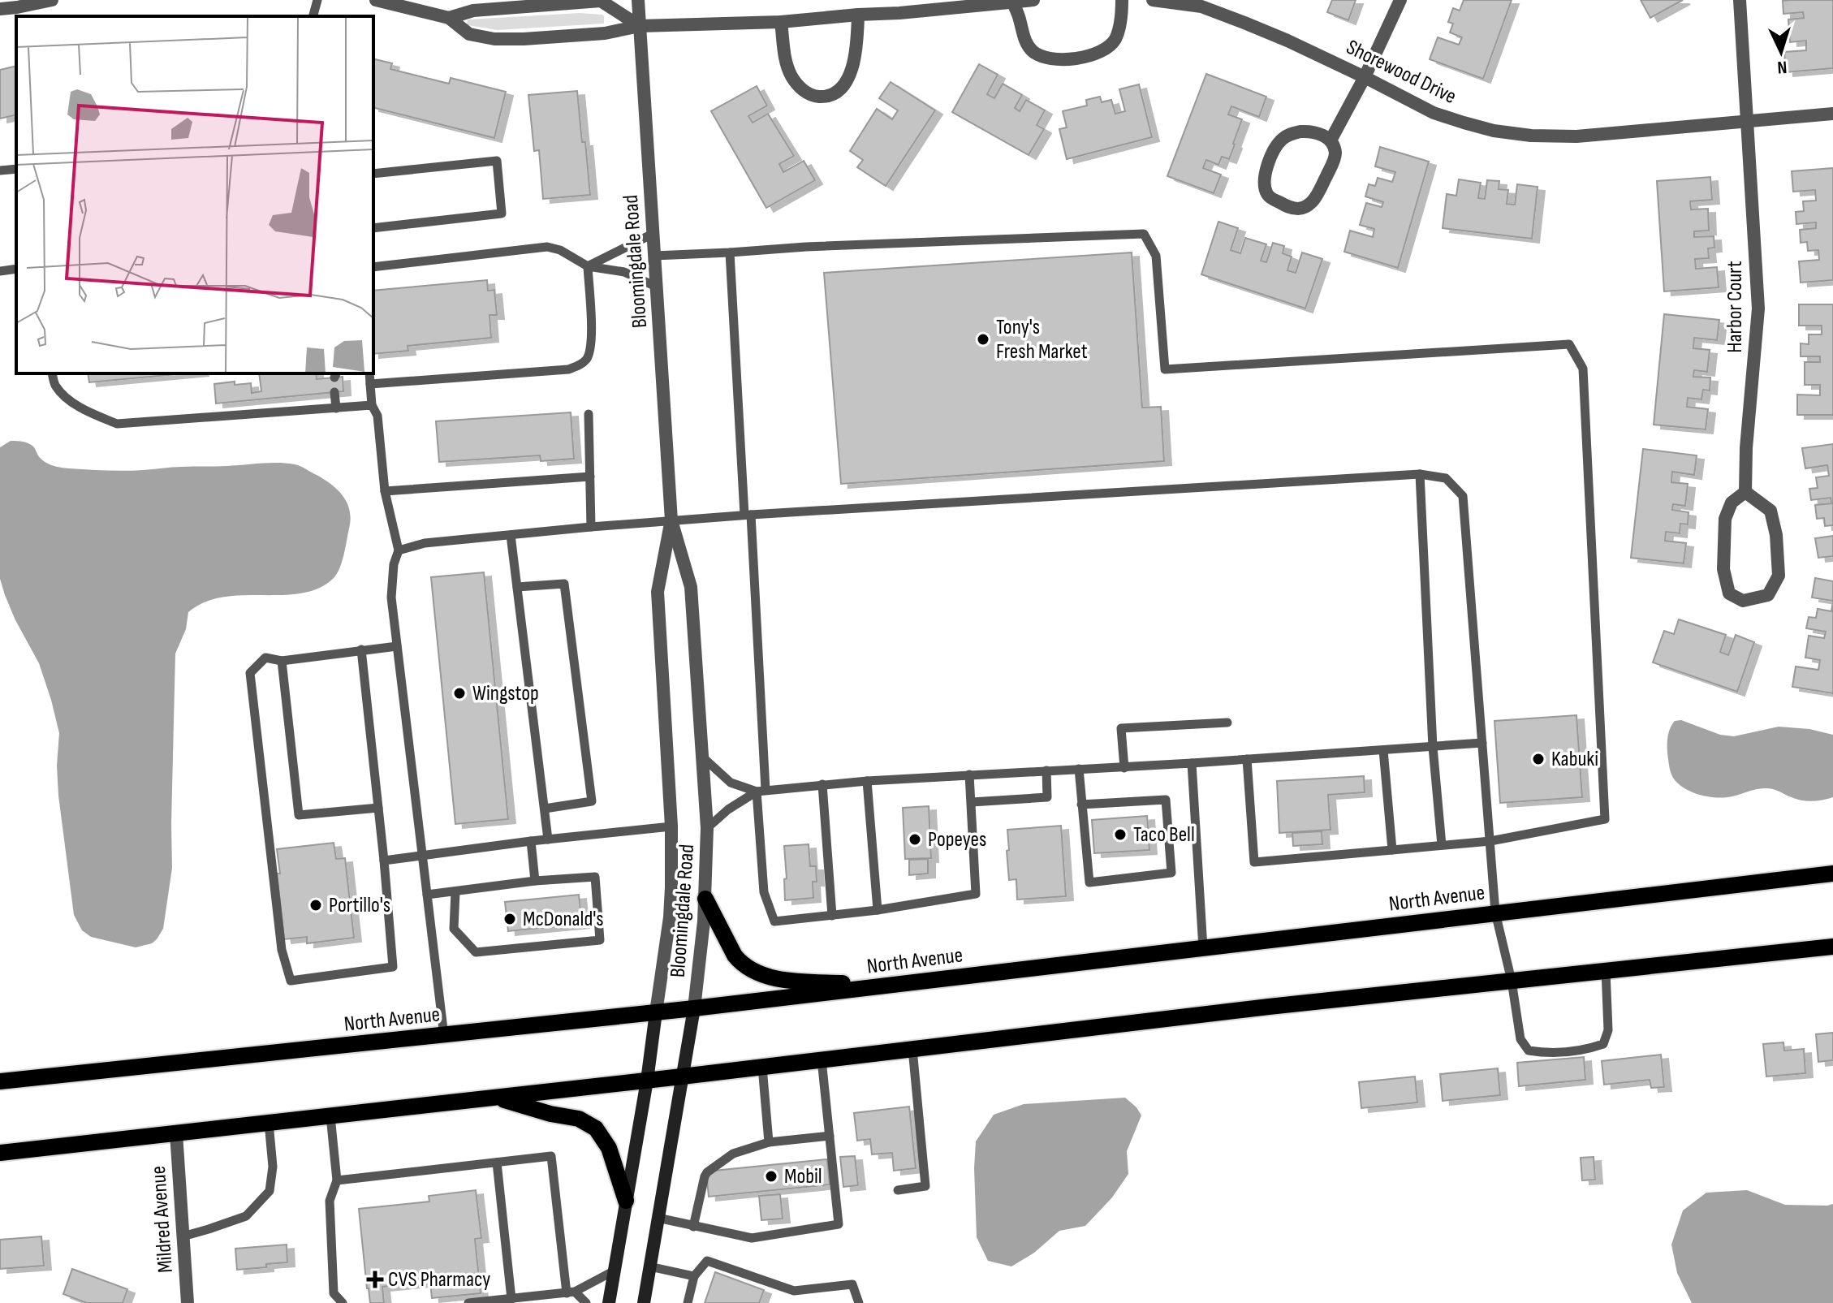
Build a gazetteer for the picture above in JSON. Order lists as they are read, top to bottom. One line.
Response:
{"streets":{"main road":["Bloomingdale Road","North Avenue"],"street":["Shorewood Drive","Harbor Court","Mildred Avenue"]},"crossings":[["Shorewood Drive","Harbor Court"],["Bloomingdale Road","North Avenue"]],"places":{"other":["Tony's Fresh Market","Wingstop","Kabuki","Taco Bell","Popeyes","Portillo's","McDonald's","Mobil"],"health":["CVS Pharmacy"]},"north":"bottom"}
